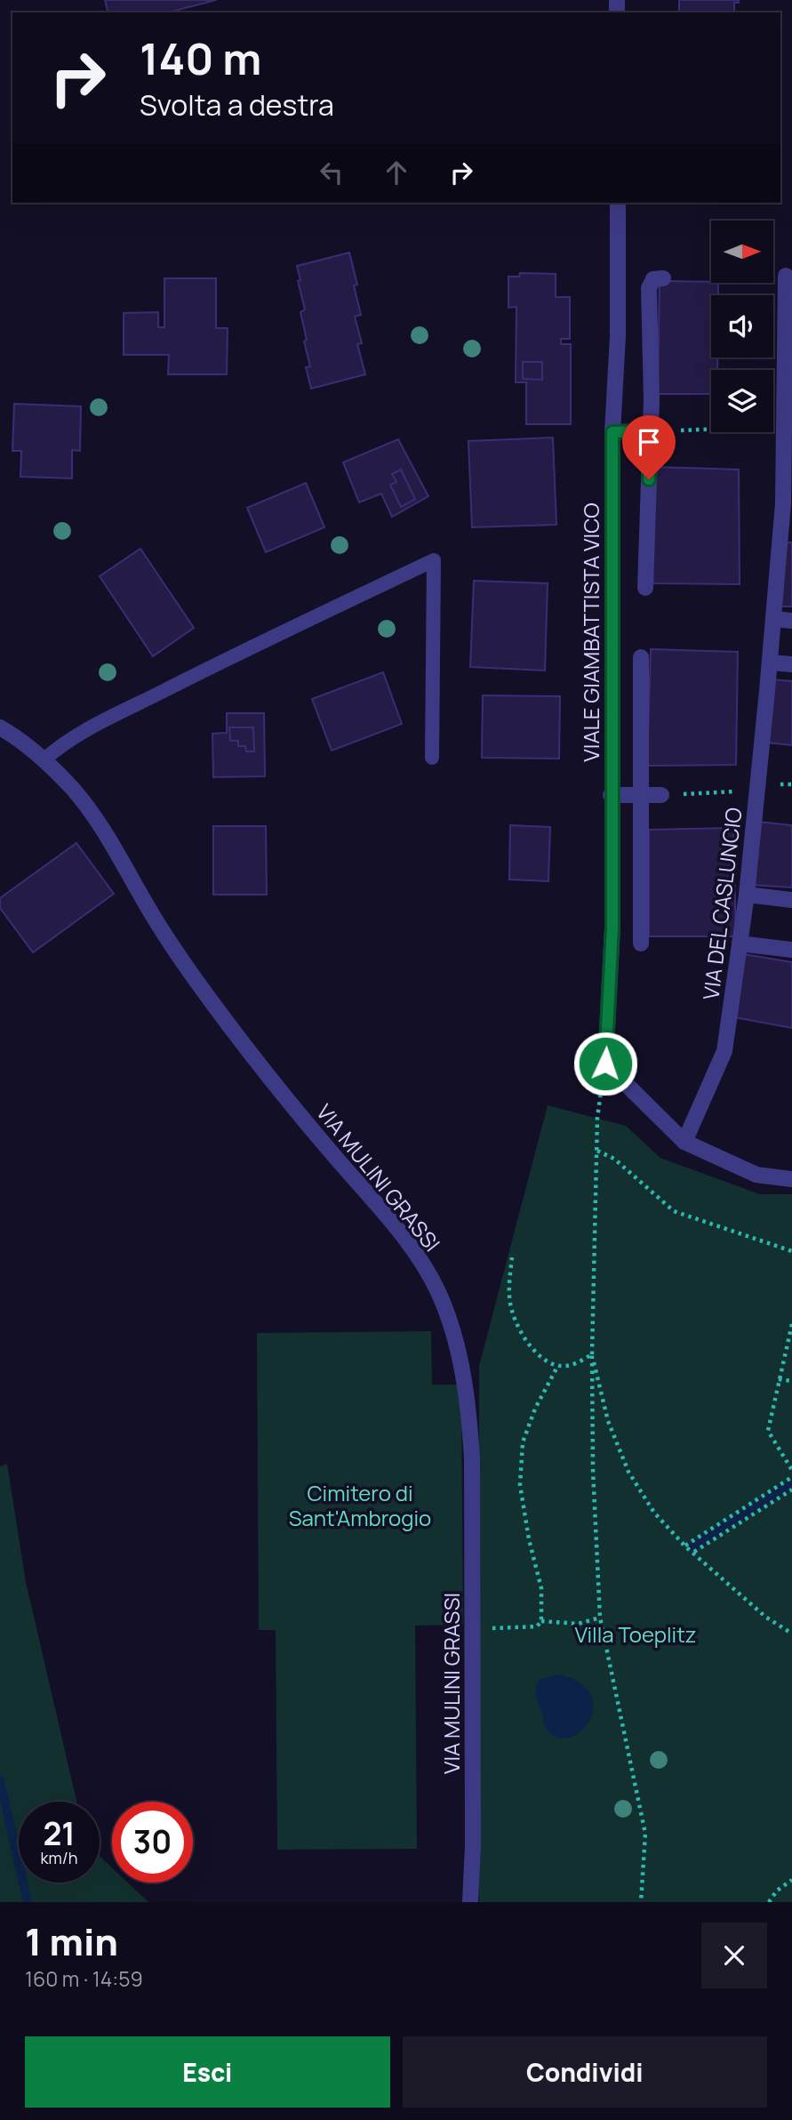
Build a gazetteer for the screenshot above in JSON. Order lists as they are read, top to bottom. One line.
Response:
{"streets":{"street":["VIALE GIAMBATTISTA VICO","VIA DEL CASLUNCIO","VIA MULINI GRASSI"]},"crossings":[["VIALE GIAMBATTISTA VICO","VIA DEL CASLUNCIO"]],"parks":["Cimitero di Sant'Ambrogio","Villa Toeplitz"],"north":"right","page":{"turn":["140 m","Svolta a destra"],"speed":"21 km/h","limit":"30","heading":["1 min","160 m · 14:59"],"buttons":["Esci","Condividi"]}}
